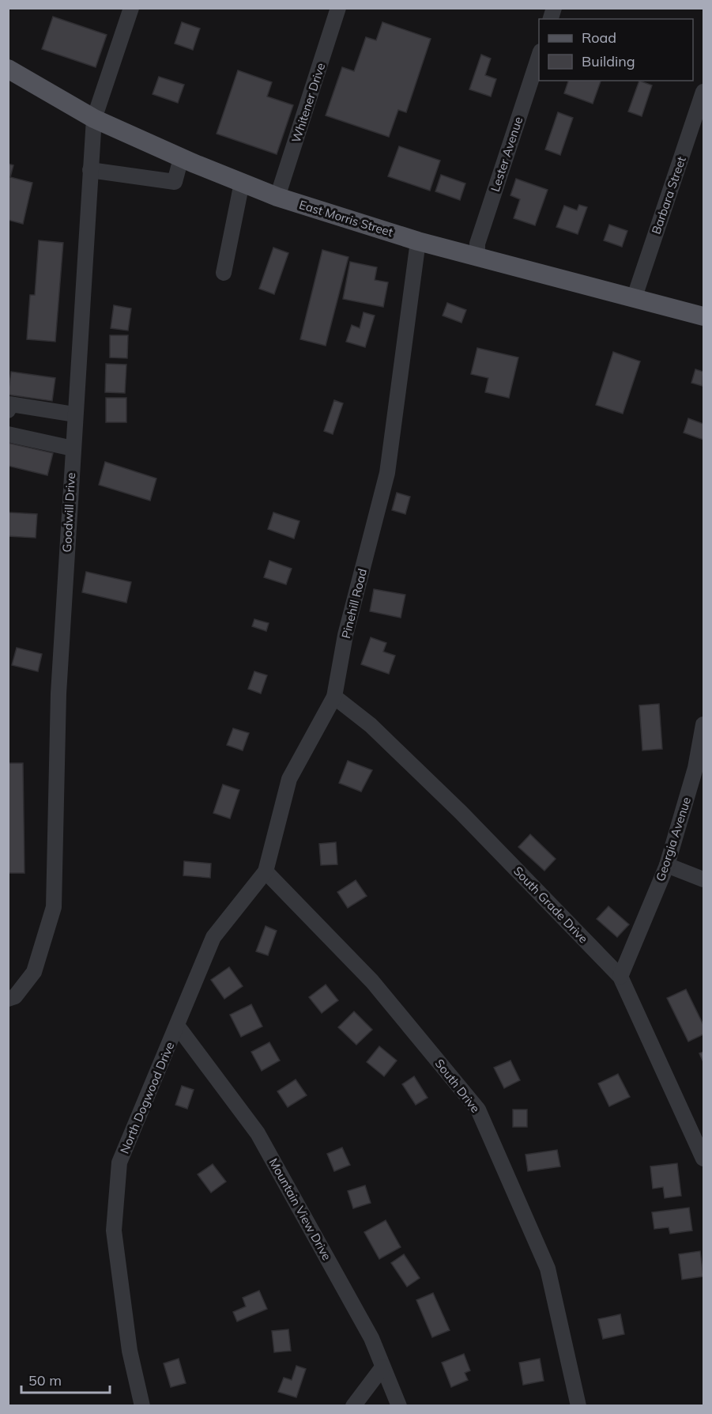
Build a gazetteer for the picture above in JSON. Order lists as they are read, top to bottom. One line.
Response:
{"streets":{"main road":["East Morris Street"],"street":["Whitener Drive","Lester Avenue","Barbara Street","Goodwill Drive","Pinehill Road","Georgia Avenue","South Grade Drive","South Drive","North Dogwood Drive","Mountain View Drive"]},"crossings":[["Whitener Drive","East Morris Street"],["Lester Avenue","East Morris Street"],["Barbara Street","East Morris Street"],["East Morris Street","Goodwill Drive"],["East Morris Street","Pinehill Road"],["Pinehill Road","South Grade Drive"],["Pinehill Road","South Drive"],["Pinehill Road","North Dogwood Drive"],["Georgia Avenue","South Grade Drive"],["North Dogwood Drive","Mountain View Drive"]],"legend":["Road","Building"],"scale_bar":"50 m"}
